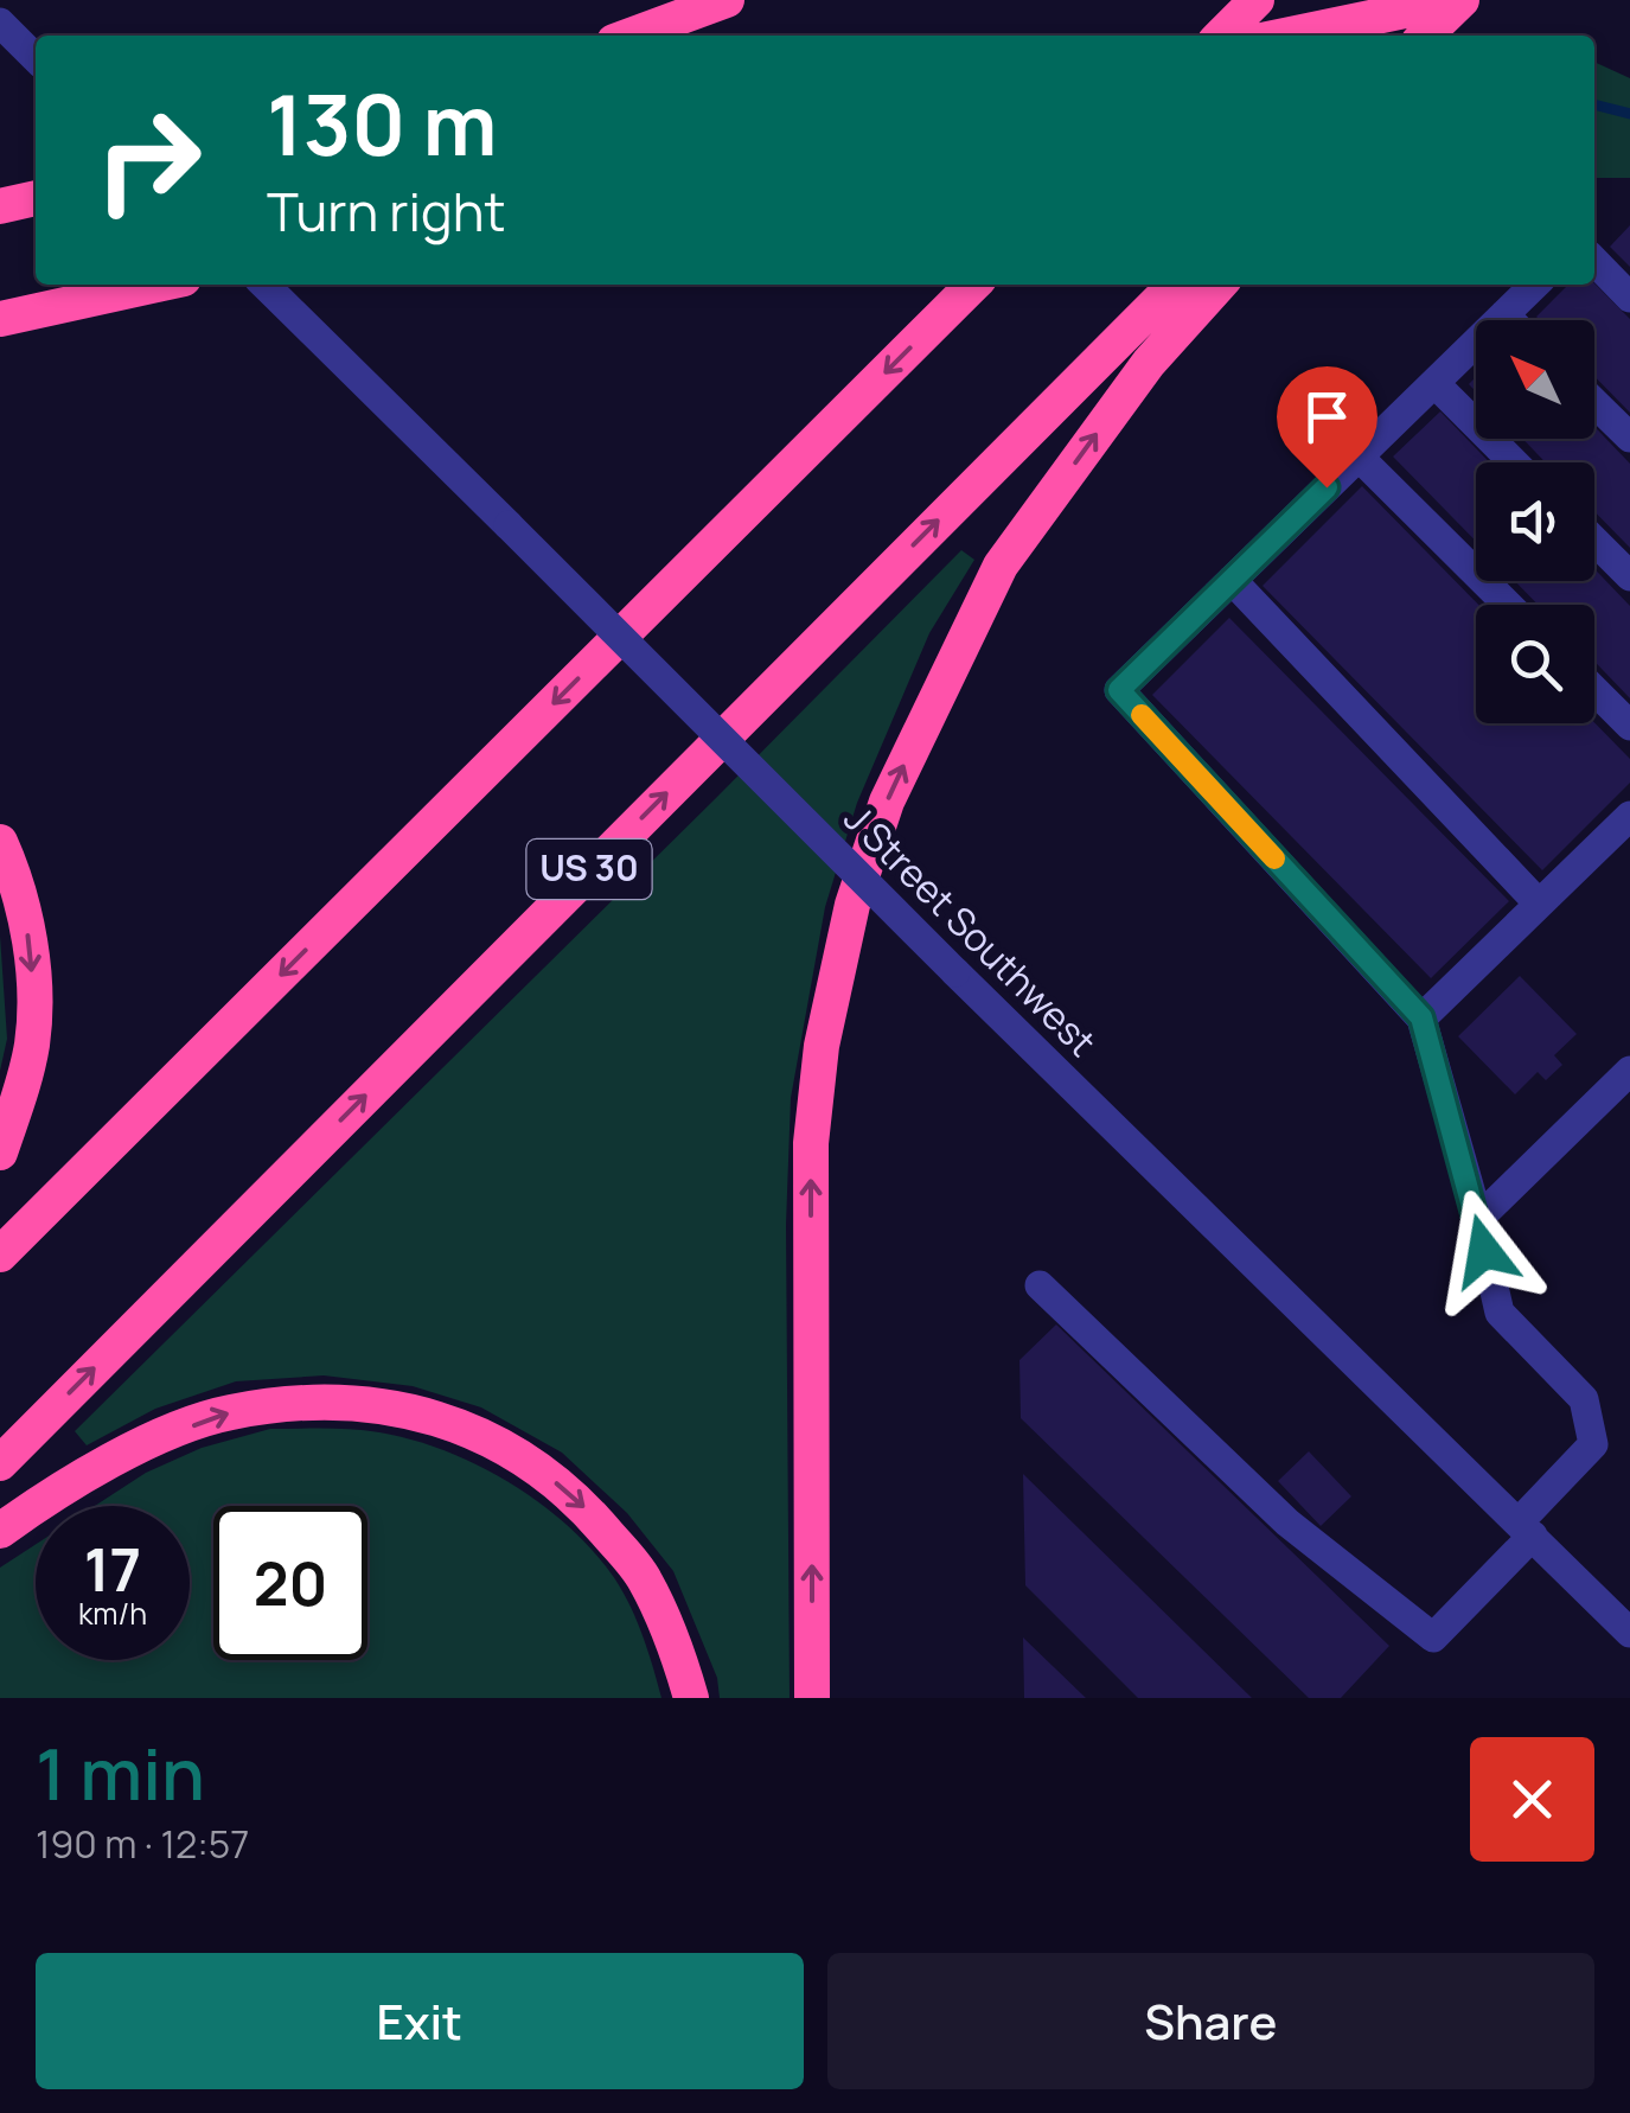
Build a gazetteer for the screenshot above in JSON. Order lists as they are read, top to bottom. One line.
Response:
{"streets":{"highway":["US 30"],"street":["J Street Southwest"]},"north":"top left","page":{"turn":["130 m","Turn right"],"speed":"17 km/h","limit":"20","heading":["1 min","190 m · 12:57"],"buttons":["Exit","Share"]}}
